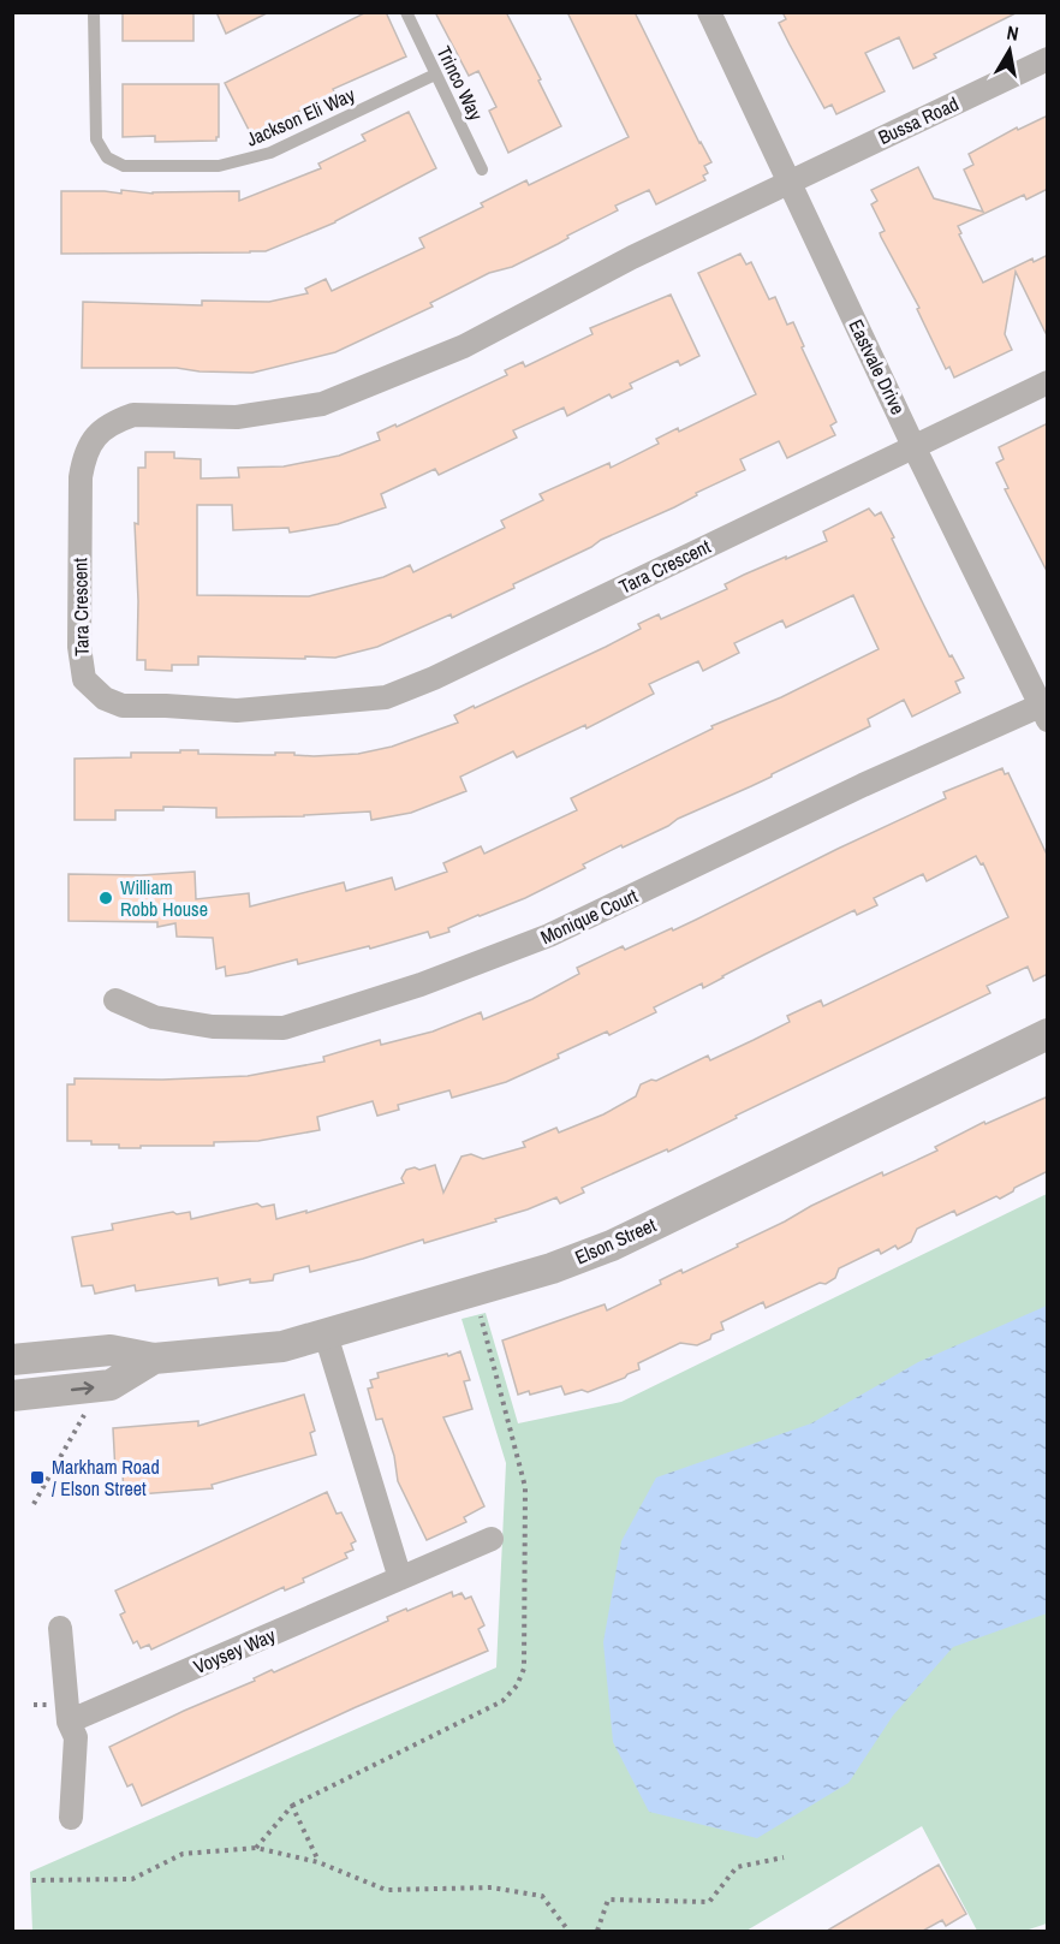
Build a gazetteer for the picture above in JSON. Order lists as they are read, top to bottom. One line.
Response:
{"streets":{"street":["Bussa Road","Eastvale Drive","Tara Crescent","Monique Court","Elson Street","Voysey Way"],"lane":["Trinco Way","Jackson Eli Way"]},"crossings":[["Trinco Way","Jackson Eli Way"],["Bussa Road","Eastvale Drive"],["Bussa Road","Tara Crescent"],["Eastvale Drive","Tara Crescent"],["Eastvale Drive","Monique Court"]],"places":{"other":["William Robb House"],"transit":["Markham Road / Elson Street"]},"north":"top"}
